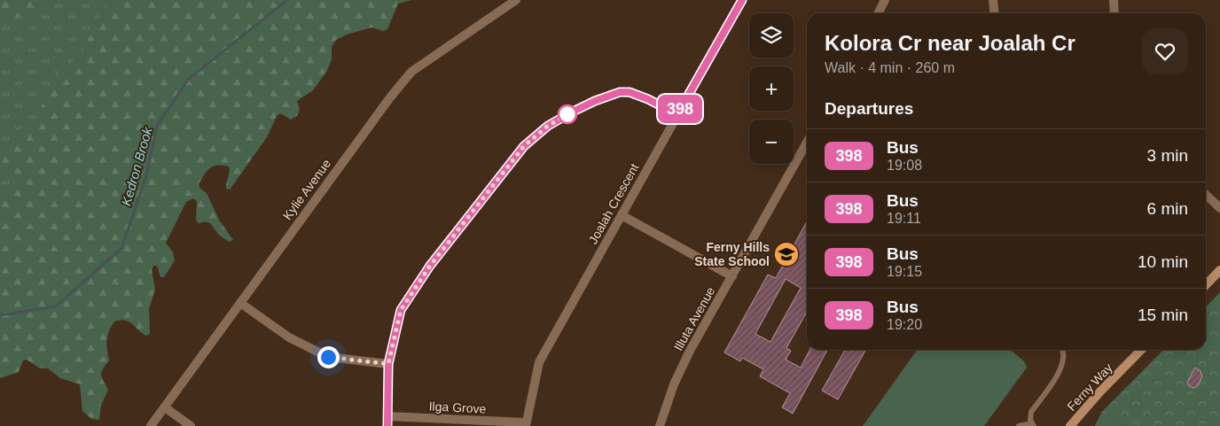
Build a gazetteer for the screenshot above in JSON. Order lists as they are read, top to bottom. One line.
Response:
{"streets":{"street":["Kylie Avenue","Joalah Crescent","Illuta Avenue","Ferny Way","Ilga Grove"]},"crossings":[["Joalah Crescent","Ilga Grove"]],"water":["Kedron Brook"],"places":{"school or university":["Ferny Hills State School"]},"lines":["bus line 398"],"page":{"on_map":"398","map_buttons":["+","−"],"heading":[["Kolora Cr near Joalah Cr","Walk · 4 min · 260 m"],"Departures"],"list":[{"mark":"398","name":"Bus","note":"19:08","value":"3 min"},{"mark":"398","name":"Bus","note":"19:11","value":"6 min"},{"mark":"398","name":"Bus","note":"19:15","value":"10 min"},{"mark":"398","name":"Bus","note":"19:20","value":"15 min"}]}}
